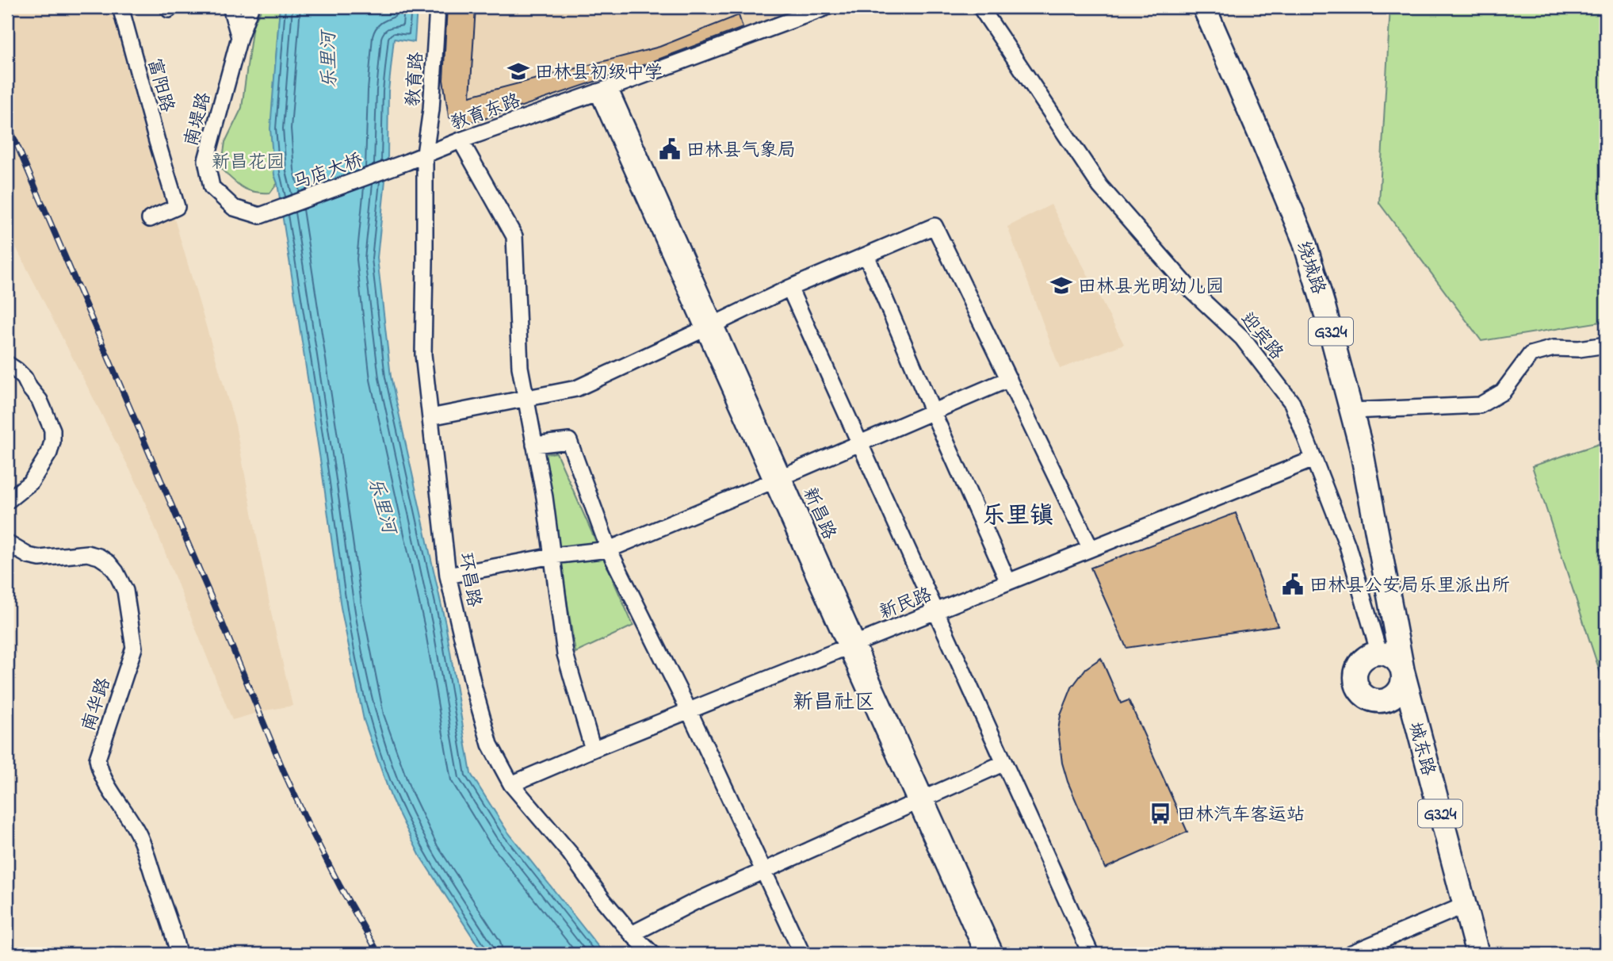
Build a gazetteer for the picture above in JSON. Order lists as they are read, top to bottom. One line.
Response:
{"streets":{"highway":["绕城路","G324","城东路"],"street":["教育路","富阳路","教育东路","南堤路","马店大桥","迎宾路","新昌路","环昌路","新民路","南华路"]},"crossings":[["教育路","教育东路"],["教育路","环昌路"],["教育东路","马店大桥"],["教育东路","新昌路"],["教育东路","环昌路"],["南堤路","马店大桥"],["绕城路","迎宾路"],["绕城路","城东路"],["迎宾路","新民路"],["迎宾路","城东路"],["新昌路","新民路"],["环昌路","新民路"]],"districts":["乐里镇","新昌社区"],"water":["乐里河"],"parks":["新昌花园"],"places":{"school or university":["田林县初级中学","田林县光明幼儿园"],"public building":["田林县气象局","田林县公安局乐里派出所"],"bus stop":["田林汽车客运站"]}}
